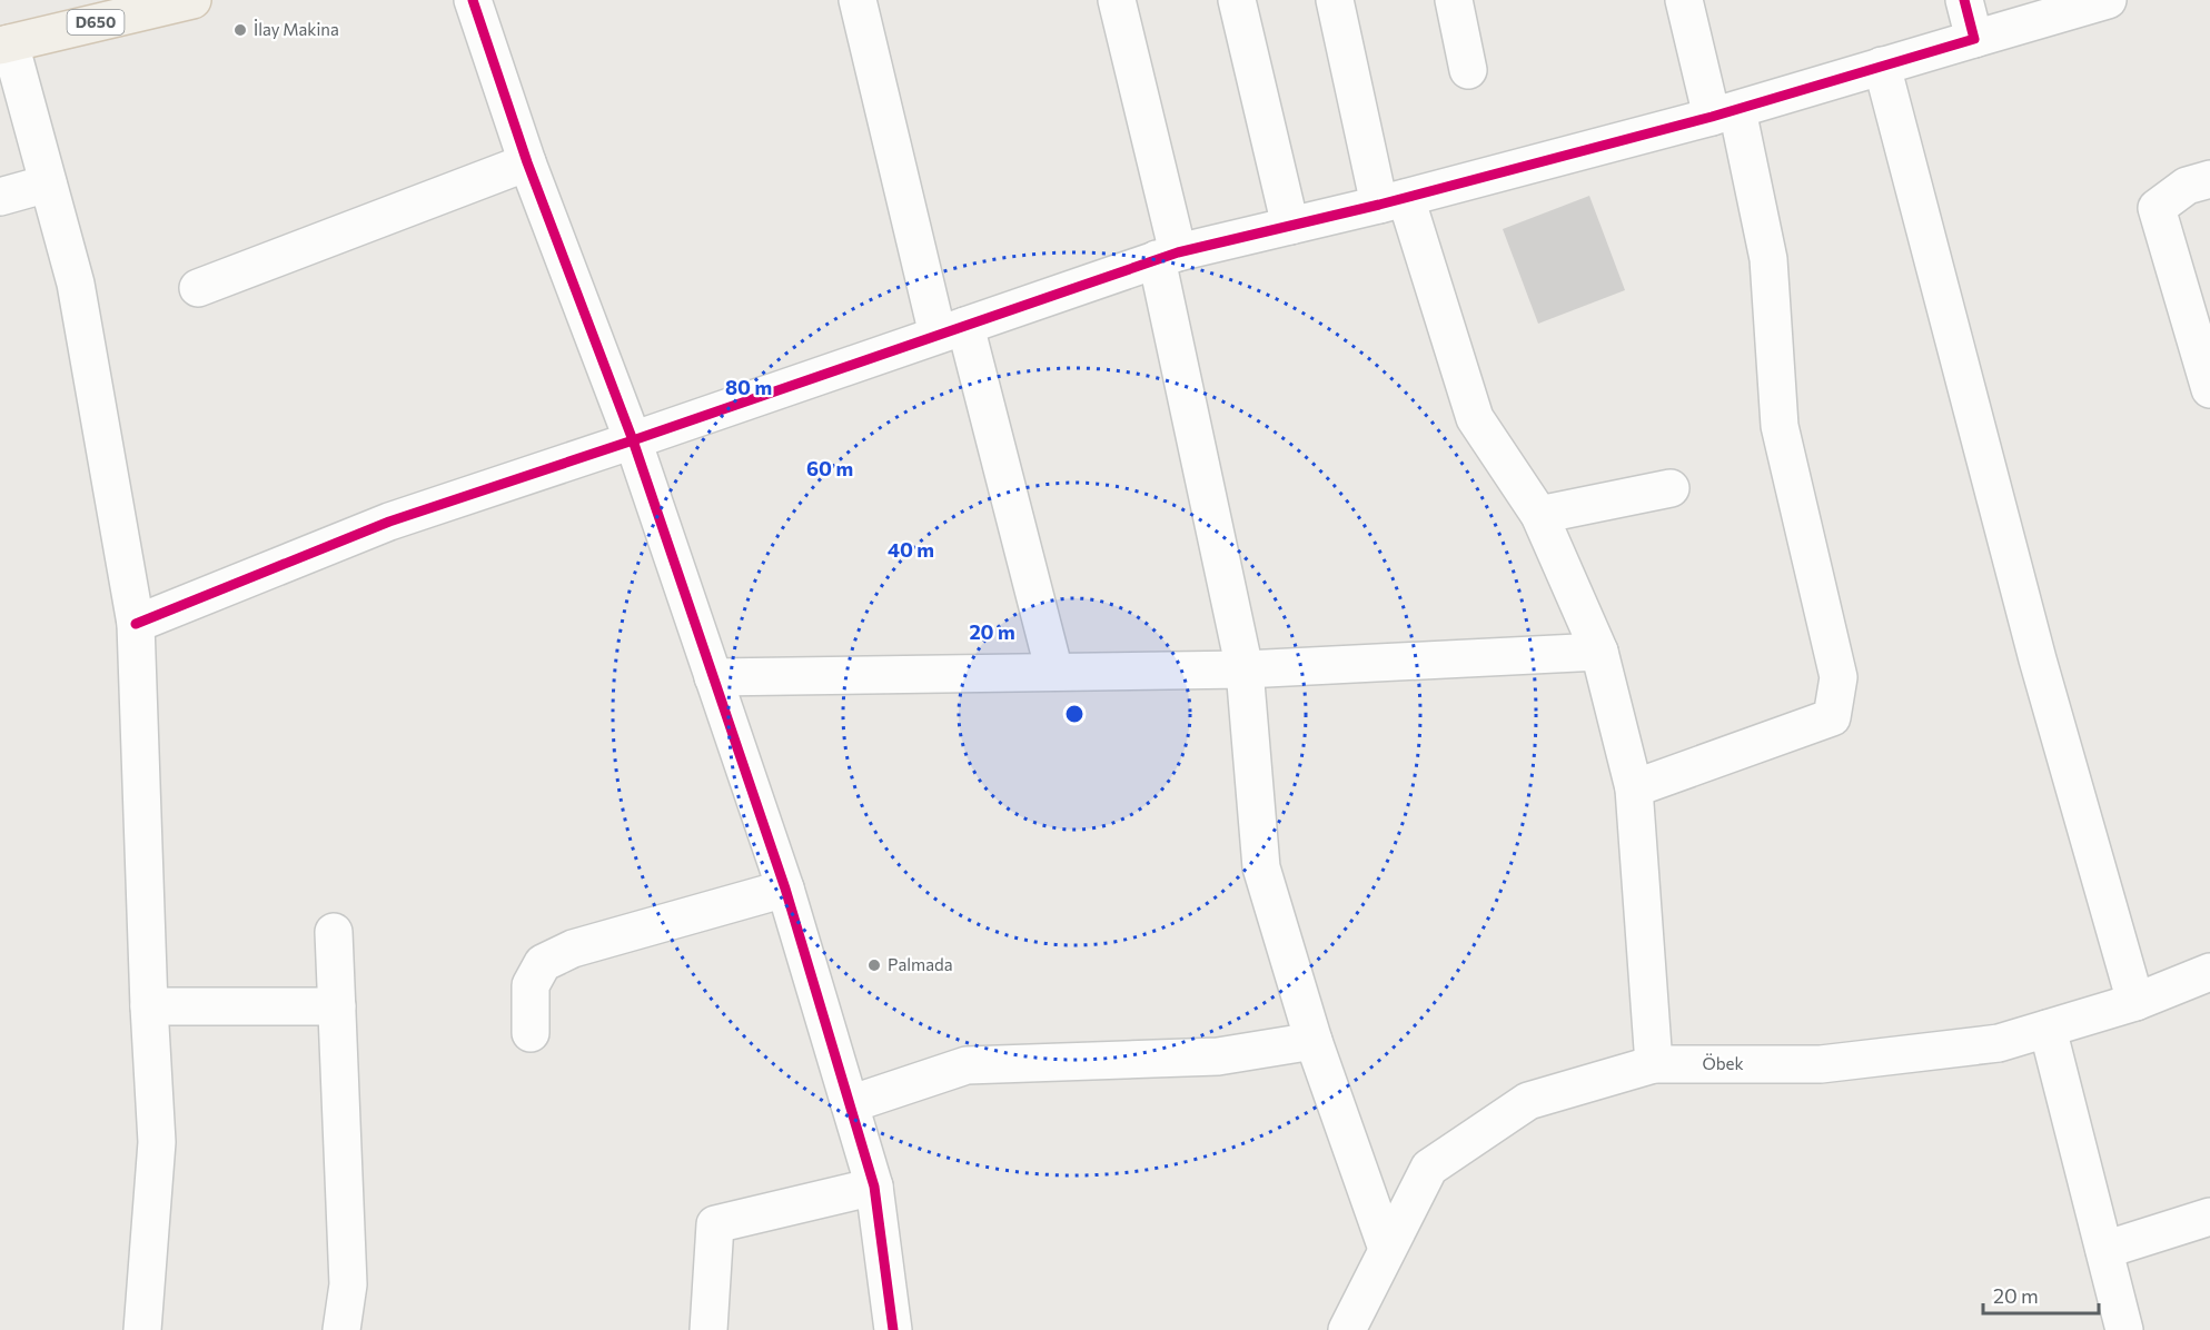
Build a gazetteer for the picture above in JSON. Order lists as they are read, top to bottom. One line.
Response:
{"streets":{"main road":["D650"],"street":["Öbek"]},"places":["İlay Makina","Palmada"],"scale_bar":"20 m","rings":["80 m","60 m","40 m","20 m"]}
